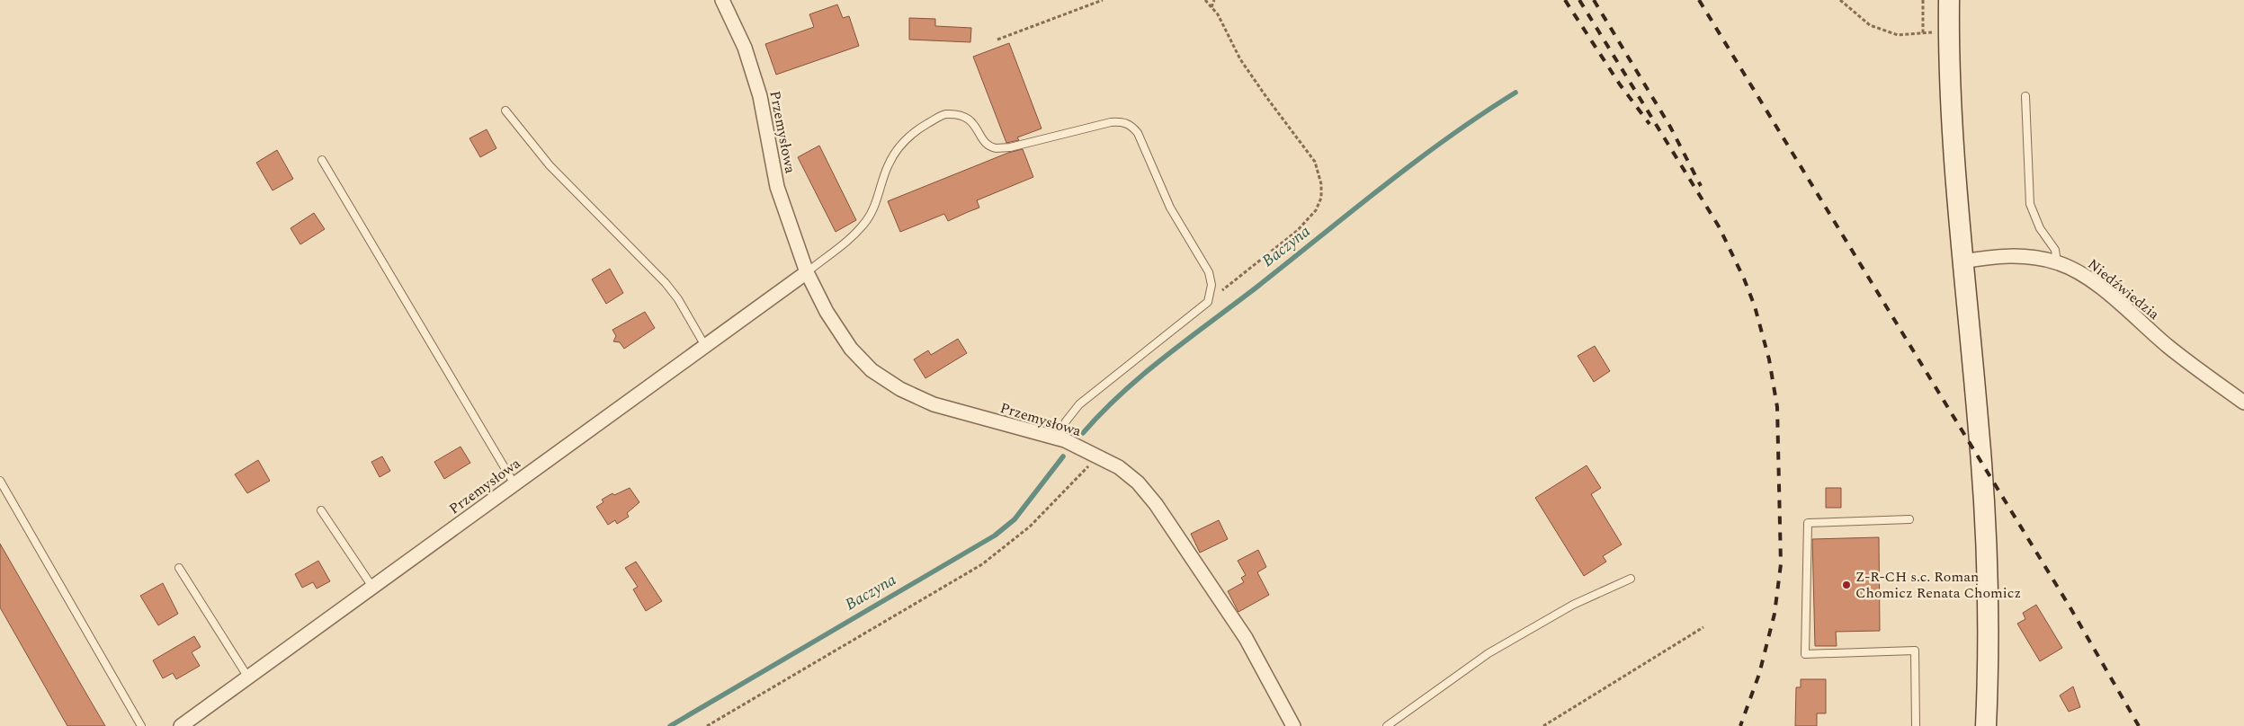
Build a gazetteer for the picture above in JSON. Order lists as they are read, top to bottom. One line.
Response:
{"streets":{"street":["Przemysłowa","Niedźwiedzia"]},"water":["Baczyna"],"places":["Z-R-CH s.c. Roman Chomicz Renata Chomicz"]}
